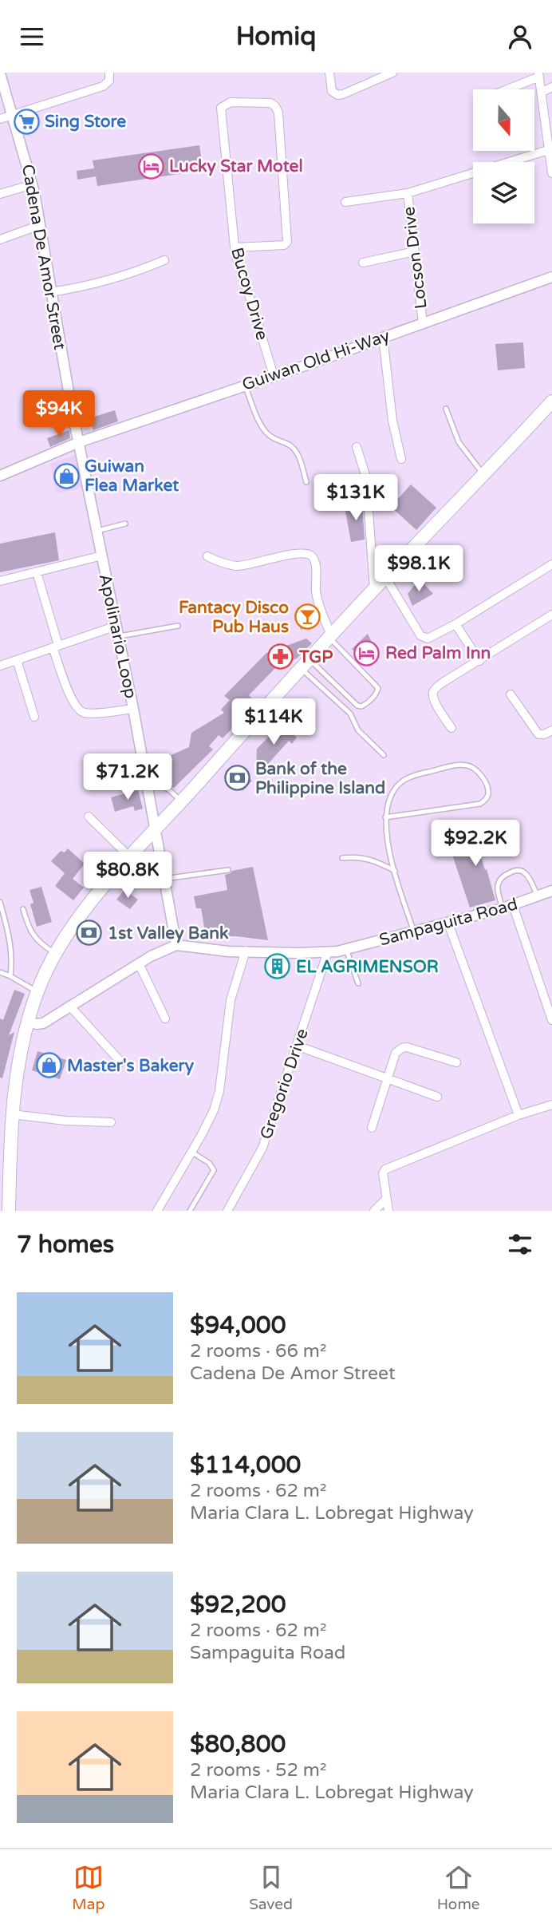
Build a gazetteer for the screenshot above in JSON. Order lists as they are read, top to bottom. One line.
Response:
{"streets":{"street":["Cadena De Amor Street","Locson Drive","Bucoy Drive","Guiwan Old Hi-Way","Apolinario Loop","Sampaguita Road","Gregorio Drive"]},"crossings":[["Cadena De Amor Street","Guiwan Old Hi-Way"],["Cadena De Amor Street","Apolinario Loop"],["Locson Drive","Guiwan Old Hi-Way"],["Bucoy Drive","Guiwan Old Hi-Way"],["Guiwan Old Hi-Way","Apolinario Loop"],["Sampaguita Road","Gregorio Drive"]],"places":{"supermarket":["Sing Store"],"hotel":["Lucky Star Motel","Red Palm Inn"],"shop":["Guiwan Flea Market","Master's Bakery"],"bar":["Fantacy Disco Pub Haus"],"pharmacy":["TGP"],"bank":["Bank of the Philippine Island","1st Valley Bank"],"building":["EL AGRIMENSOR"]},"north":"bottom","page":{"header":"Homiq","price":["$94K","$131K","$98.1K","$114K","$71.2K","$92.2K","$80.8K"],"heading":"7 homes","list":[{"name":"$94,000","note":"2 rooms · 66 m² · Cadena De Amor Street"},{"name":"$114,000","note":"2 rooms · 62 m² · Maria Clara L. Lobregat Highway"},{"name":"$92,200","note":"2 rooms · 62 m² · Sampaguita Road"},{"name":"$80,800","note":"2 rooms · 52 m² · Maria Clara L. Lobregat Highway"}],"tabs":["Map","Saved","Home"]}}
